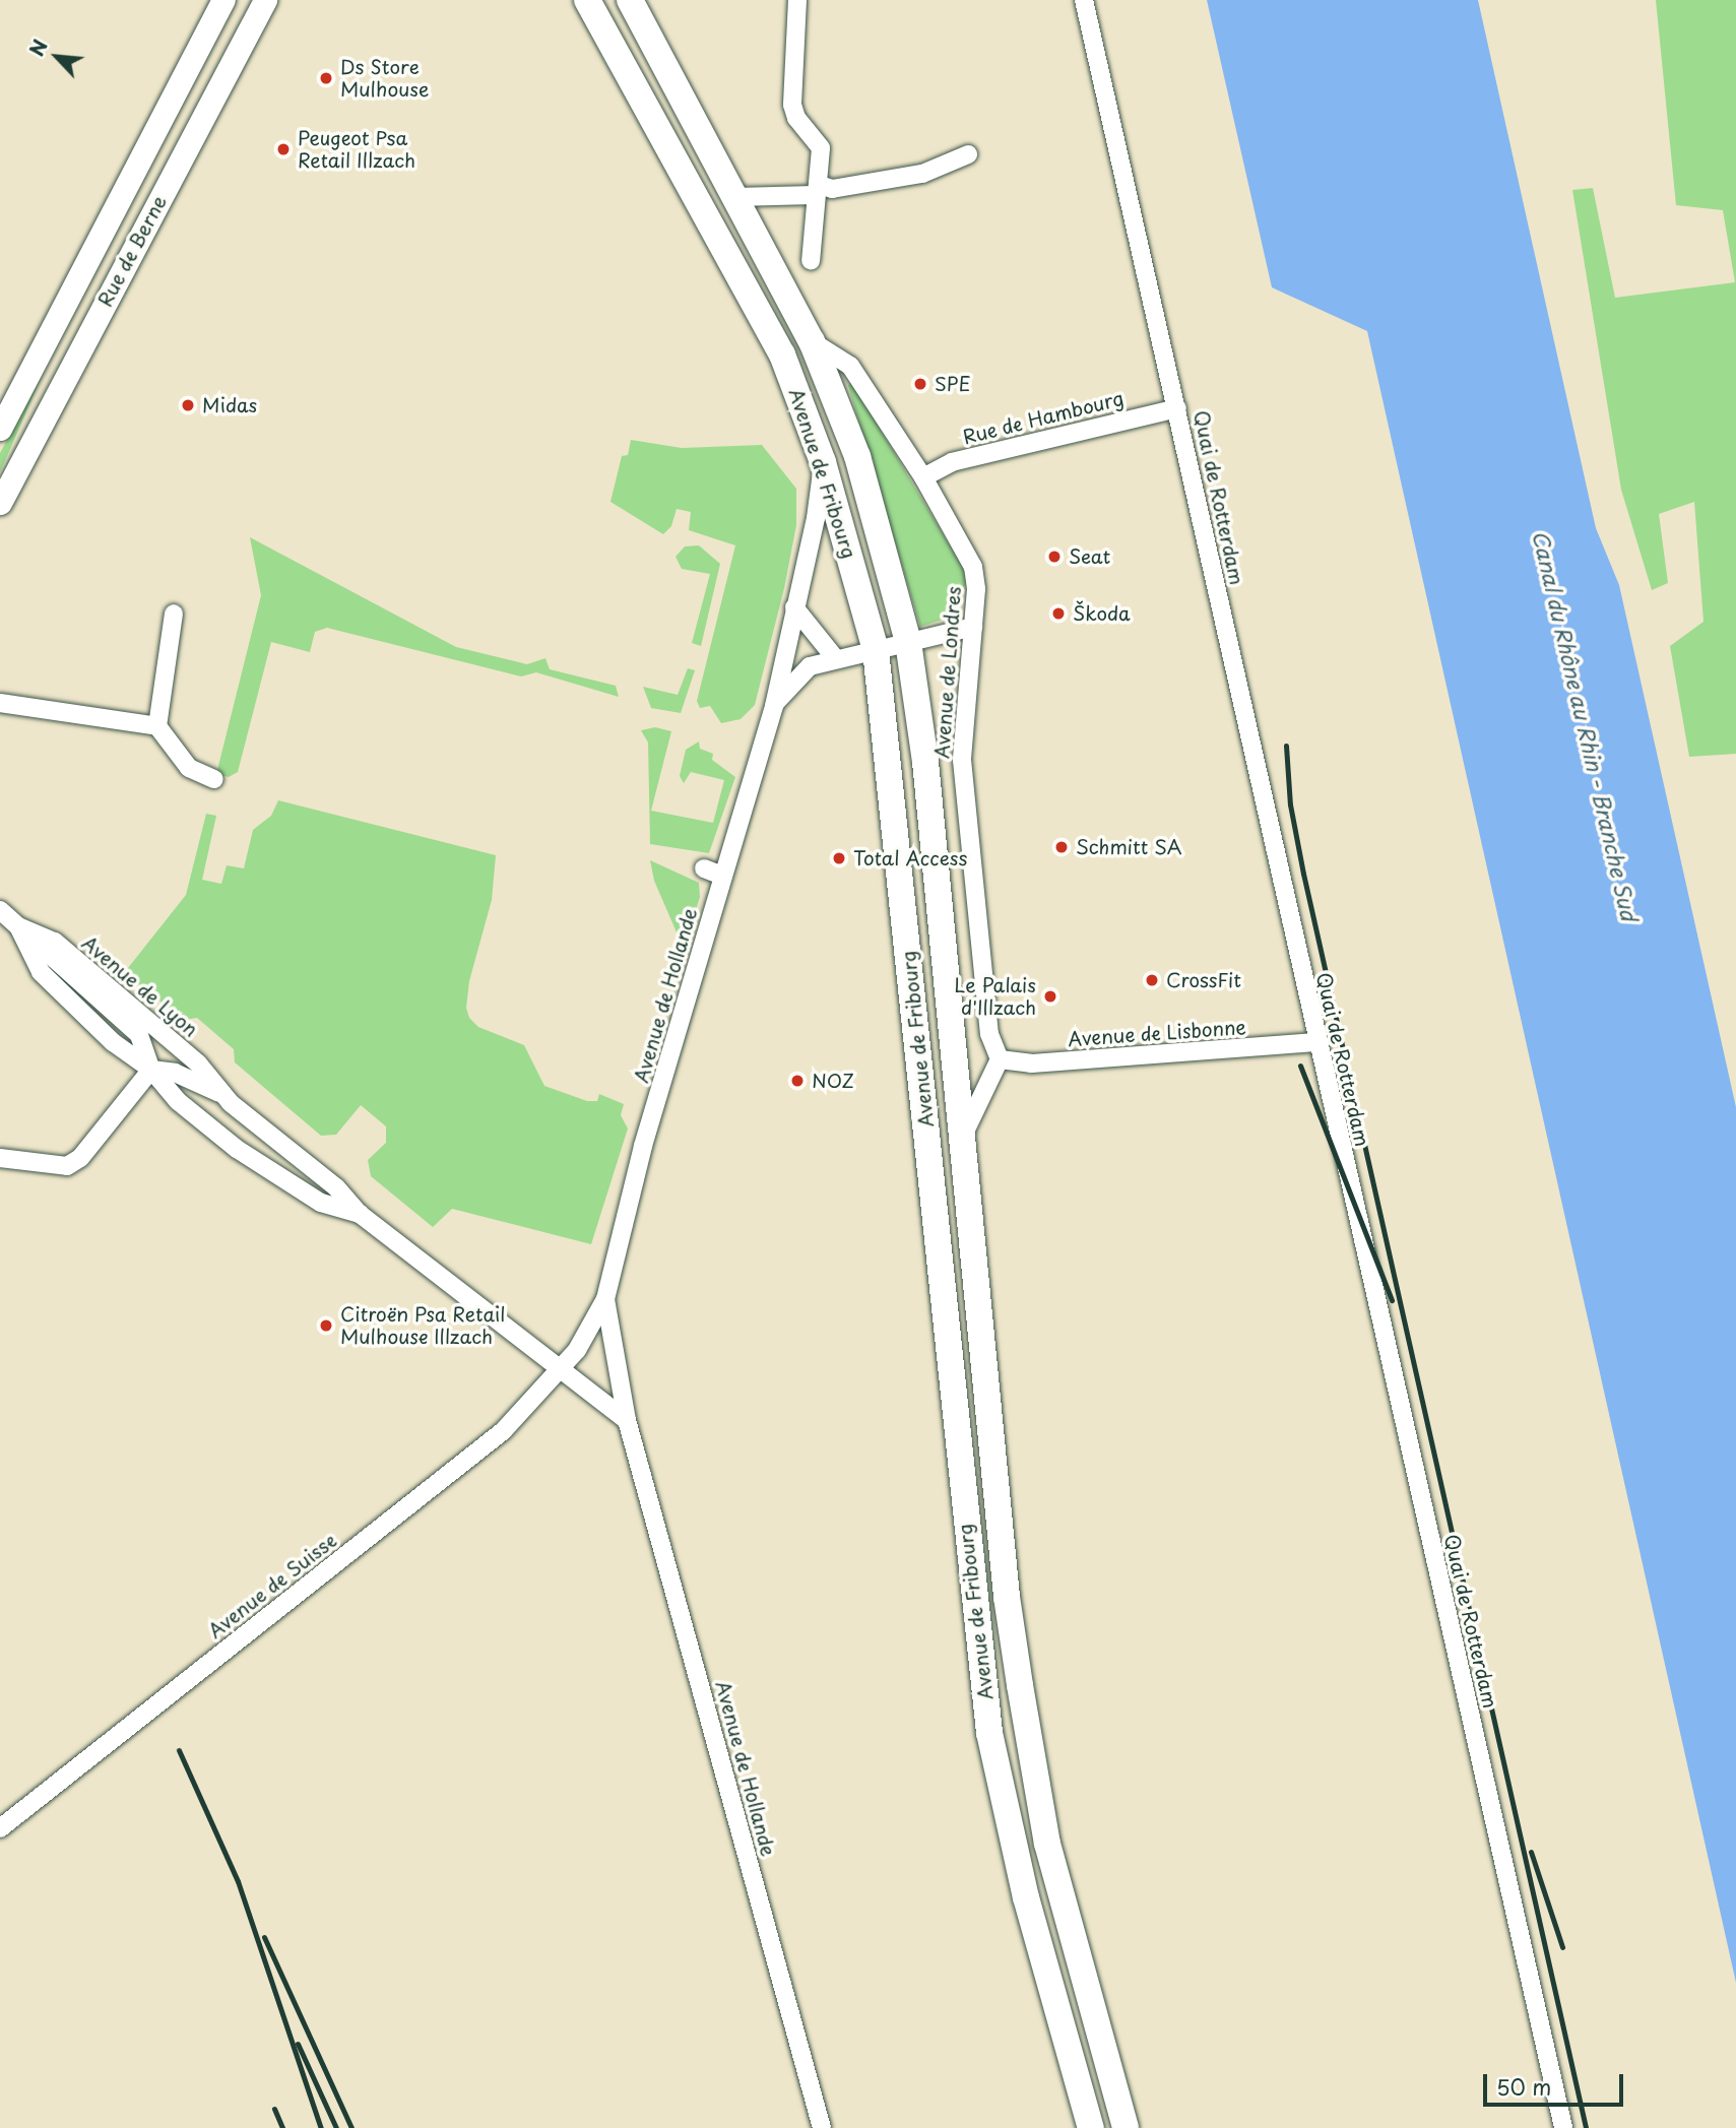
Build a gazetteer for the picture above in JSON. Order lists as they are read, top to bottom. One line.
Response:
{"streets":{"main road":["Rue de Berne","Avenue de Fribourg"],"street":["Rue de Hambourg","Quai de Rotterdam","Avenue de Londres","Avenue de Lyon","Avenue de Hollande","Avenue de Lisbonne","Avenue de Suisse"]},"crossings":[["Rue de Hambourg","Quai de Rotterdam"],["Rue de Hambourg","Avenue de Londres"],["Avenue de Fribourg","Avenue de Londres"],["Avenue de Fribourg","Avenue de Hollande"],["Quai de Rotterdam","Avenue de Lisbonne"],["Avenue de Londres","Avenue de Hollande"],["Avenue de Londres","Avenue de Lisbonne"],["Avenue de Lyon","Avenue de Hollande"],["Avenue de Lyon","Avenue de Suisse"],["Avenue de Hollande","Avenue de Suisse"]],"water":["Canal du Rhône au Rhin - Branche Sud"],"places":["Ds Store Mulhouse","Peugeot Psa Retail Illzach","SPE","Midas","Seat","Škoda","Schmitt SA","Total Access","CrossFit","Le Palais d'Illzach","NOZ","Citroën Psa Retail Mulhouse Illzach"],"scale_bar":"50 m","north":"top left"}
